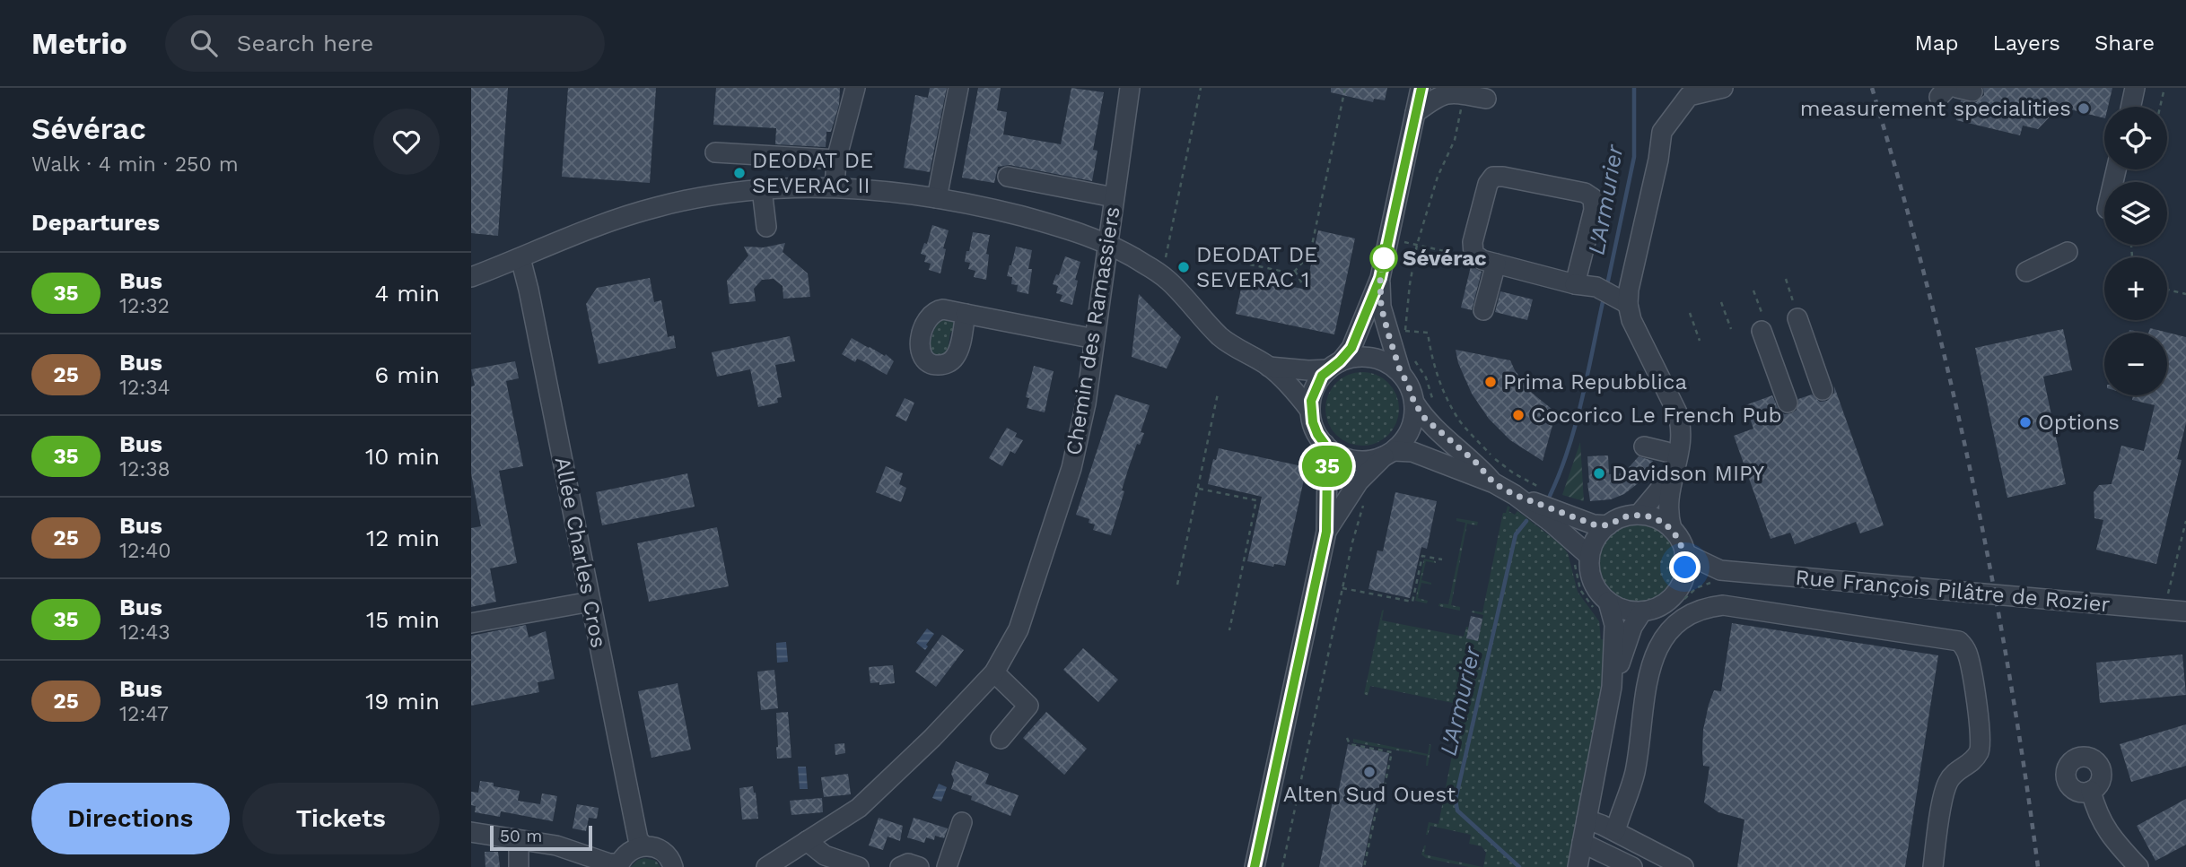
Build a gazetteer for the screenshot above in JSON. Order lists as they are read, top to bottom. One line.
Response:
{"streets":{"street":["Chemin des Ramassiers","Allée Charles Cros","Rue François Pilâtre de Rozier"]},"water":["L'Armurier"],"places":["measurement specialities","DEODAT DE SEVERAC II","Sévérac","DEODAT DE SEVERAC 1","Prima Repubblica","Cocorico Le French Pub","Options","Davidson MIPY","Alten Sud Ouest"],"lines":["bus line 35"],"scale_bar":"50 m","page":{"header":"Metrio","search":"Search here","nav":["Map","Layers","Share"],"heading":[["Sévérac","Walk · 4 min · 250 m"],"Departures"],"on_map":"35","map_buttons":["+","−"],"list":[{"mark":"35","name":"Bus","note":"12:32","value":"4 min"},{"mark":"25","name":"Bus","note":"12:34","value":"6 min"},{"mark":"35","name":"Bus","note":"12:38","value":"10 min"},{"mark":"25","name":"Bus","note":"12:40","value":"12 min"},{"mark":"35","name":"Bus","note":"12:43","value":"15 min"},{"mark":"25","name":"Bus","note":"12:47","value":"19 min"}],"buttons":["Directions","Tickets"],"scale":"50 m"}}
